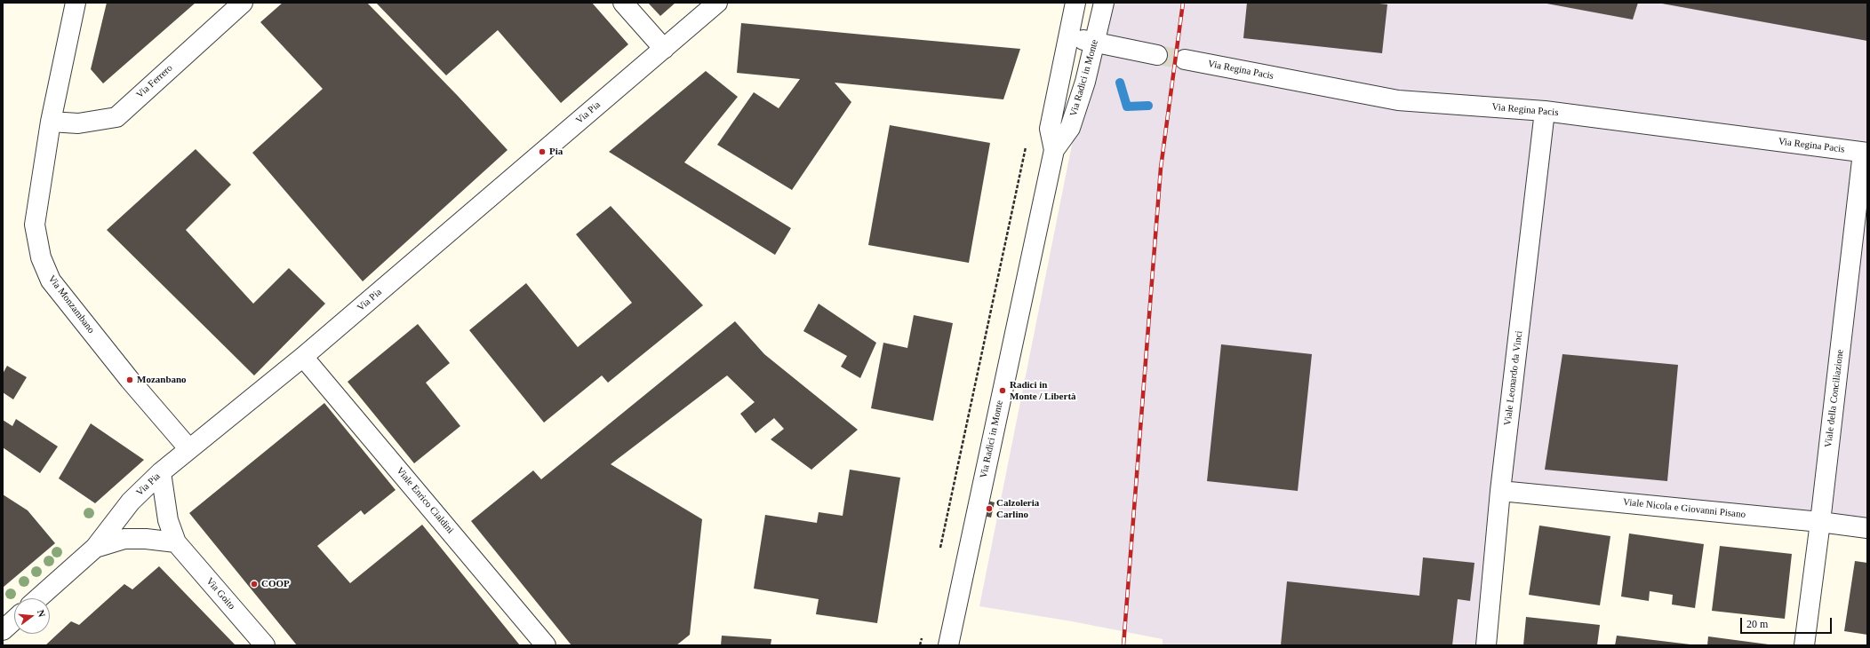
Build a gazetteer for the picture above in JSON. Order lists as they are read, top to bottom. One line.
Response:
{"streets":{"street":["Via Regina Pacis","Via Radici in Monte","Via Ferrero","Via Pia","Via Monzambano","Viale Leonardo da Vinci","Viale della Conciliazione","Viale Enrico Cialdini","Viale Nicola e Giovanni Pisano","Via Goito"]},"crossings":[["Via Regina Pacis","Viale Leonardo da Vinci"],["Via Regina Pacis","Viale della Conciliazione"],["Via Ferrero","Via Monzambano"],["Via Pia","Via Monzambano"],["Via Pia","Viale Enrico Cialdini"],["Via Pia","Via Goito"],["Viale Leonardo da Vinci","Viale Nicola e Giovanni Pisano"],["Viale della Conciliazione","Viale Nicola e Giovanni Pisano"]],"places":["Pia","Mozanbano","Radici in Monte / Libertà","Calzoleria Carlino","COOP"],"scale_bar":"20 m","north":"right"}
